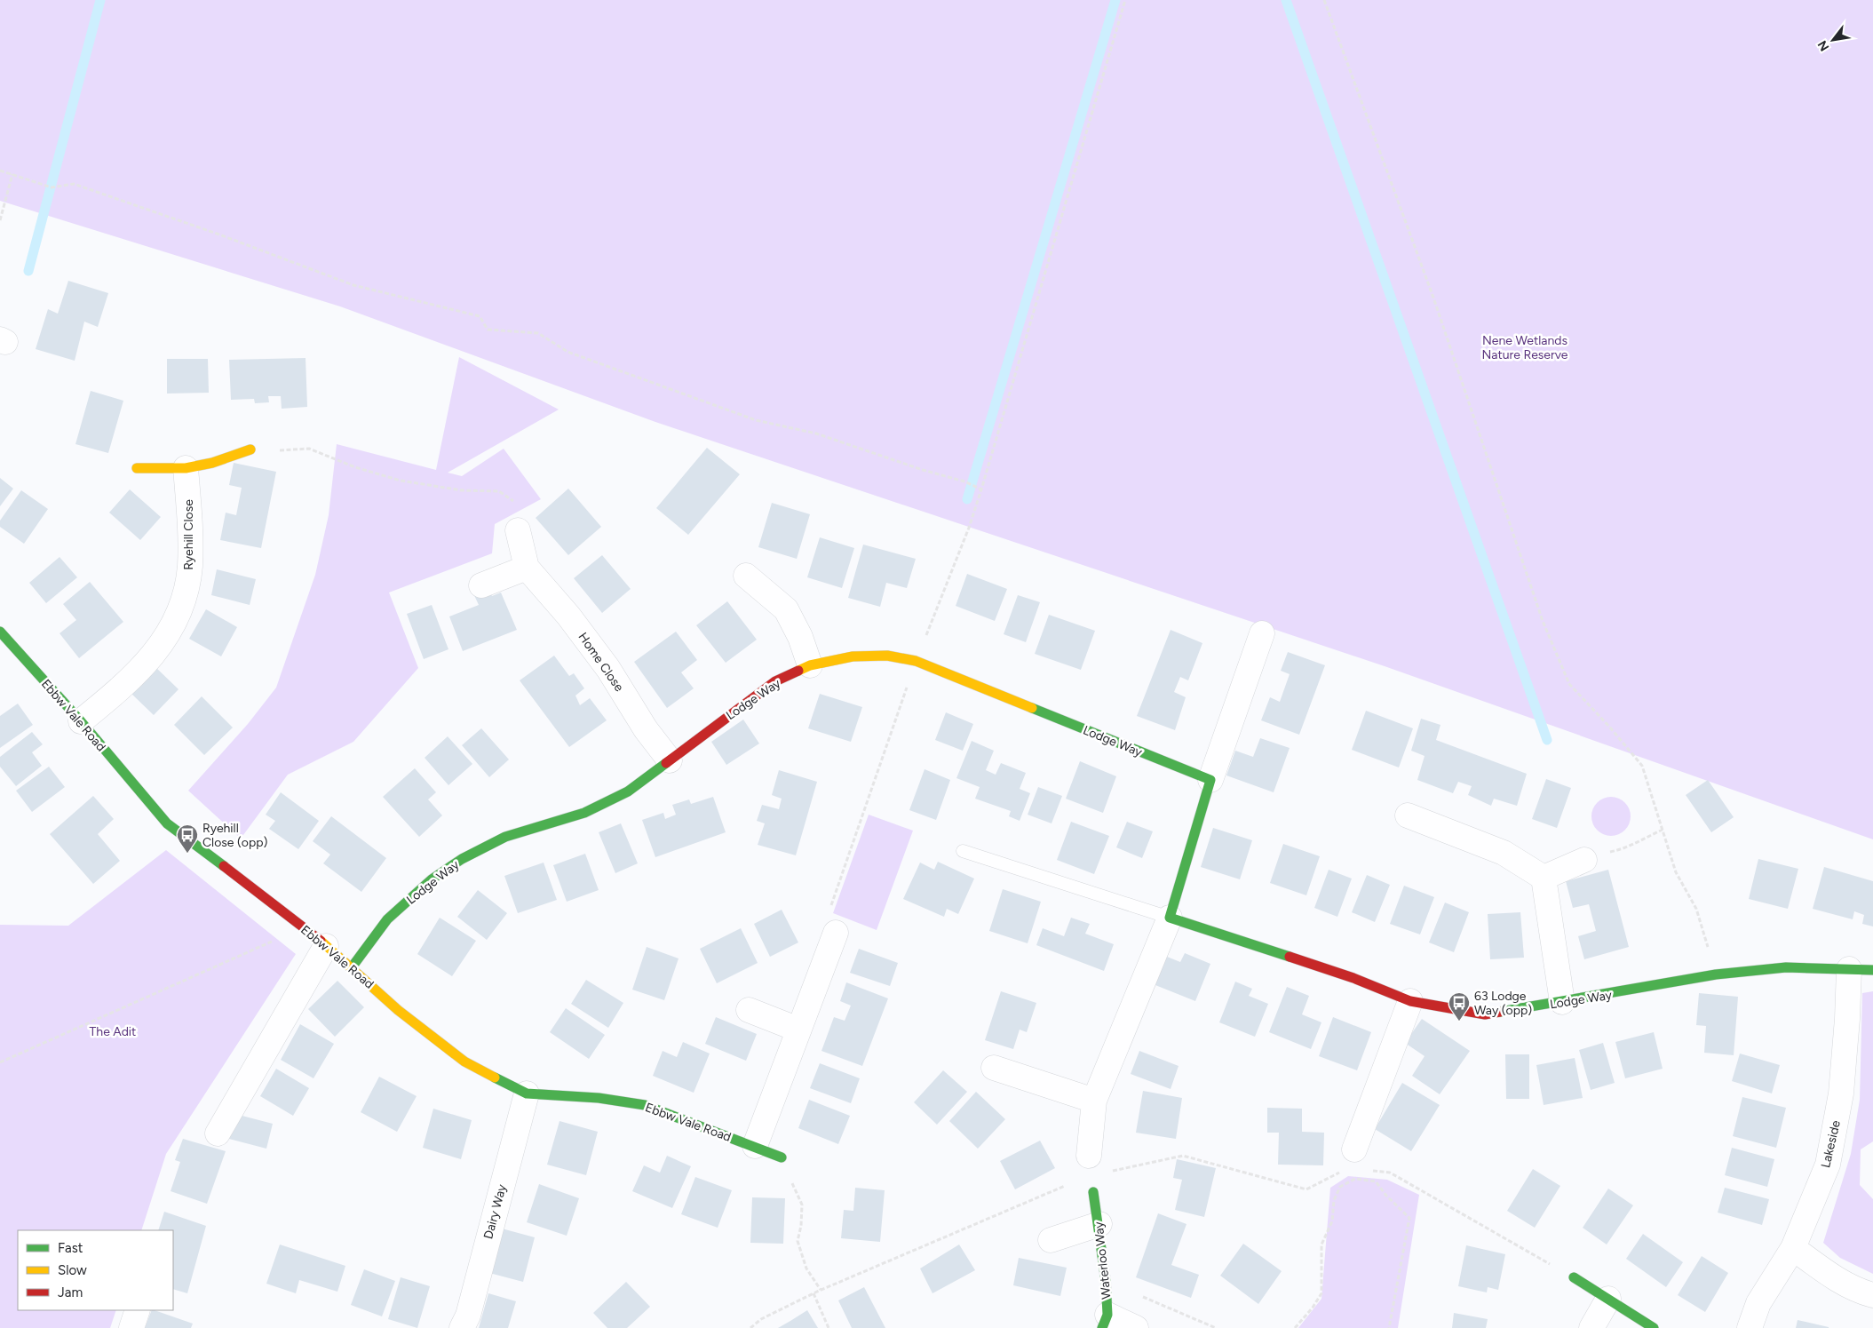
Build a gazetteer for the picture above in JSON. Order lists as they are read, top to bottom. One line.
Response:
{"streets":{"street":["Ryehill Close","Home Close","Lodge Way","Ebbw Vale Road","Lakeside","Dairy Way","Waterloo Way"]},"crossings":[["Ryehill Close","Ebbw Vale Road"],["Home Close","Lodge Way"],["Lodge Way","Ebbw Vale Road"],["Lodge Way","Lakeside"],["Ebbw Vale Road","Dairy Way"]],"parks":["Nene Wetlands Nature Reserve","The Adit"],"places":{"bus stop":["Ryehill Close (opp)","63 Lodge Way (opp)"]},"legend":["Fast","Slow","Jam"],"north":"bottom left"}
